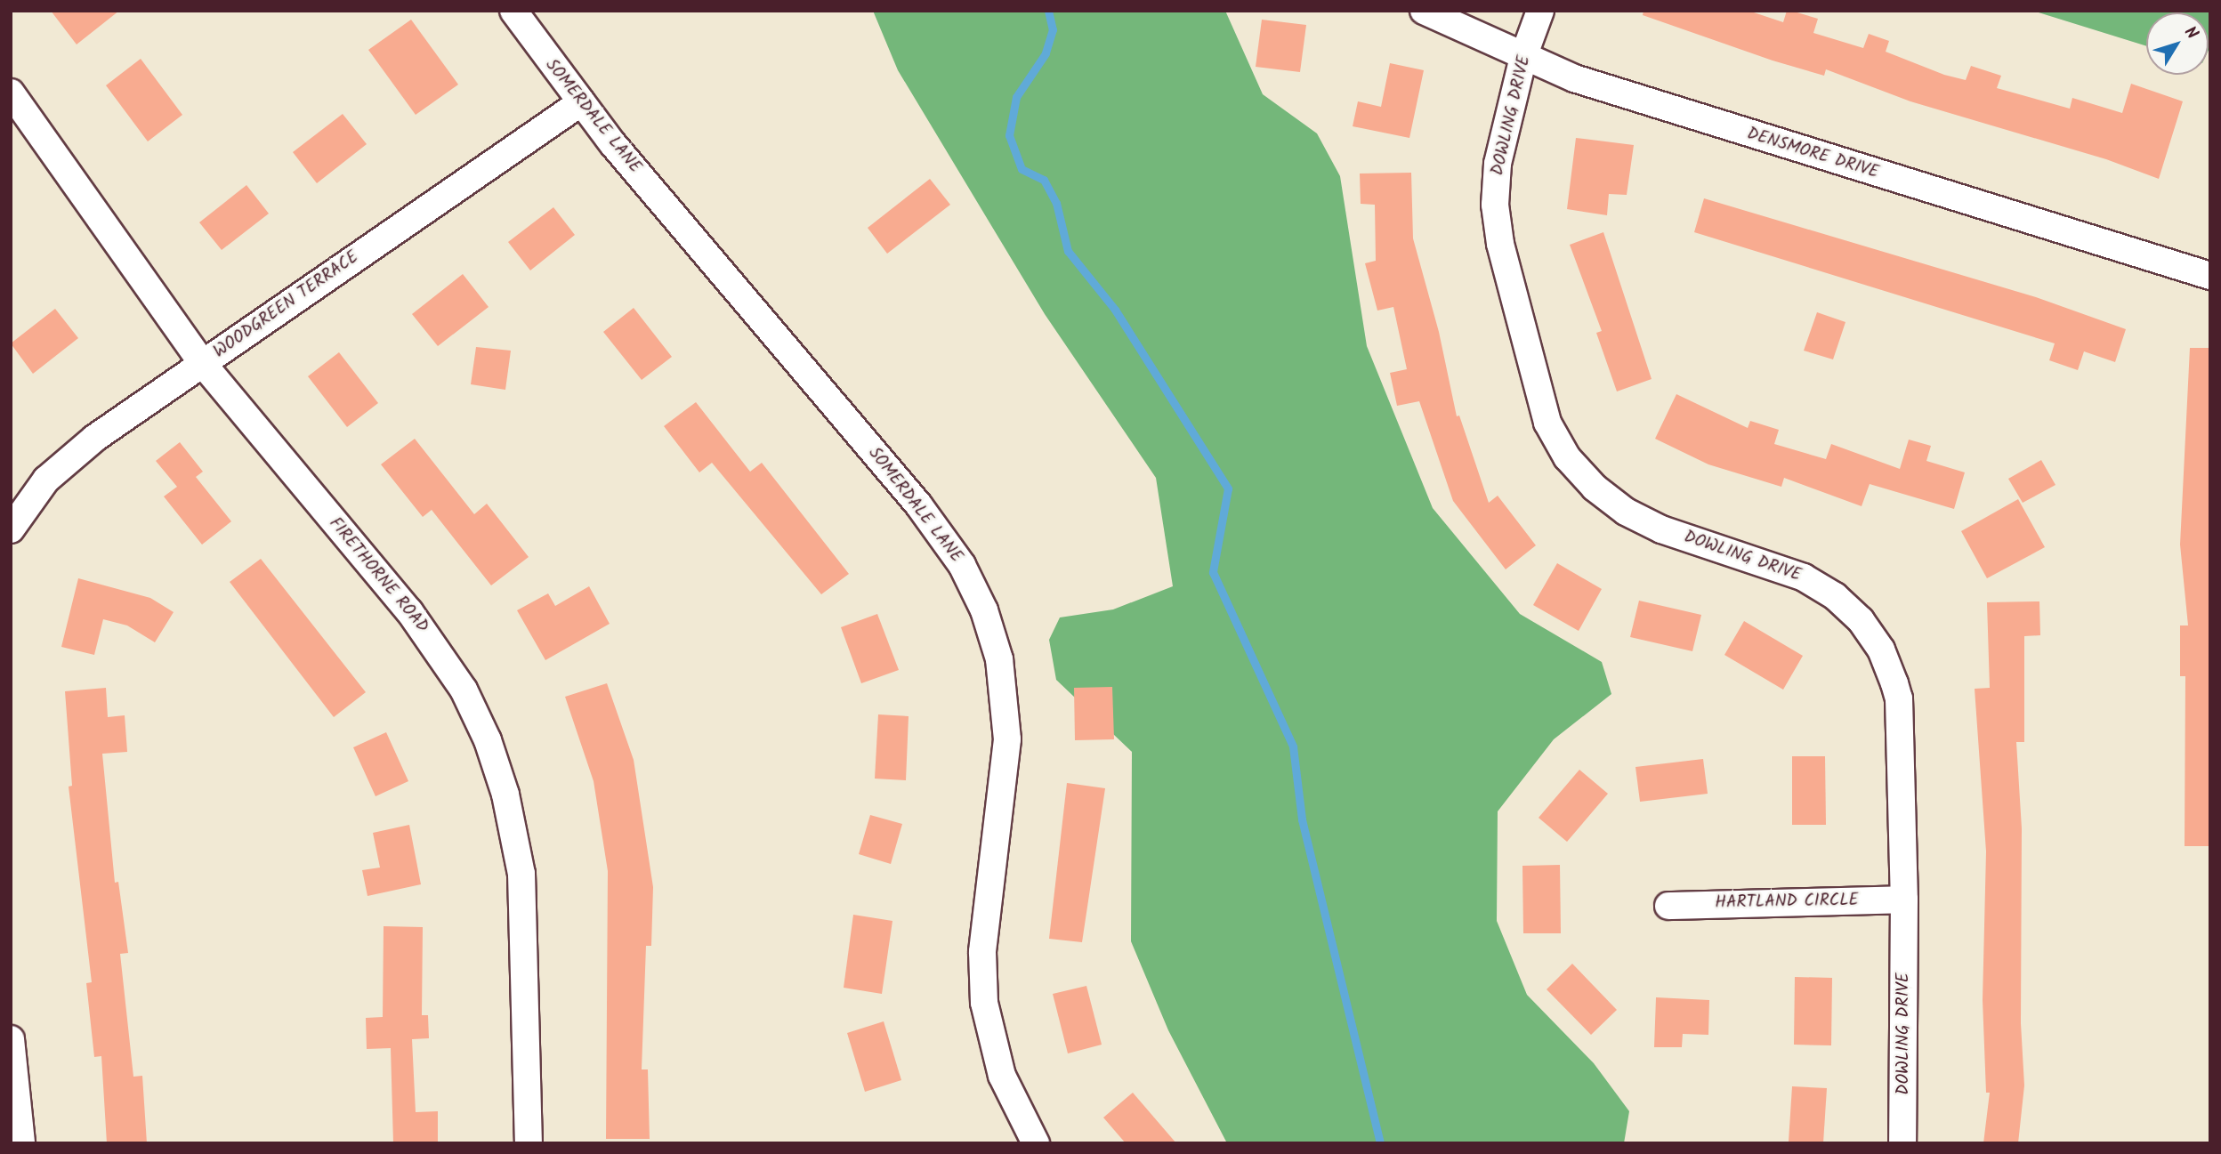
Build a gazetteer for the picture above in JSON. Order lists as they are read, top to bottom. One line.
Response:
{"streets":{"street":["DOWLING DRIVE","SOMERDALE LANE","DENSMORE DRIVE","WOODGREEN TERRACE","FIRETHORNE ROAD","HARTLAND CIRCLE"]},"crossings":[["DOWLING DRIVE","DENSMORE DRIVE"],["DOWLING DRIVE","HARTLAND CIRCLE"],["SOMERDALE LANE","WOODGREEN TERRACE"],["WOODGREEN TERRACE","FIRETHORNE ROAD"]],"north":"top right"}
